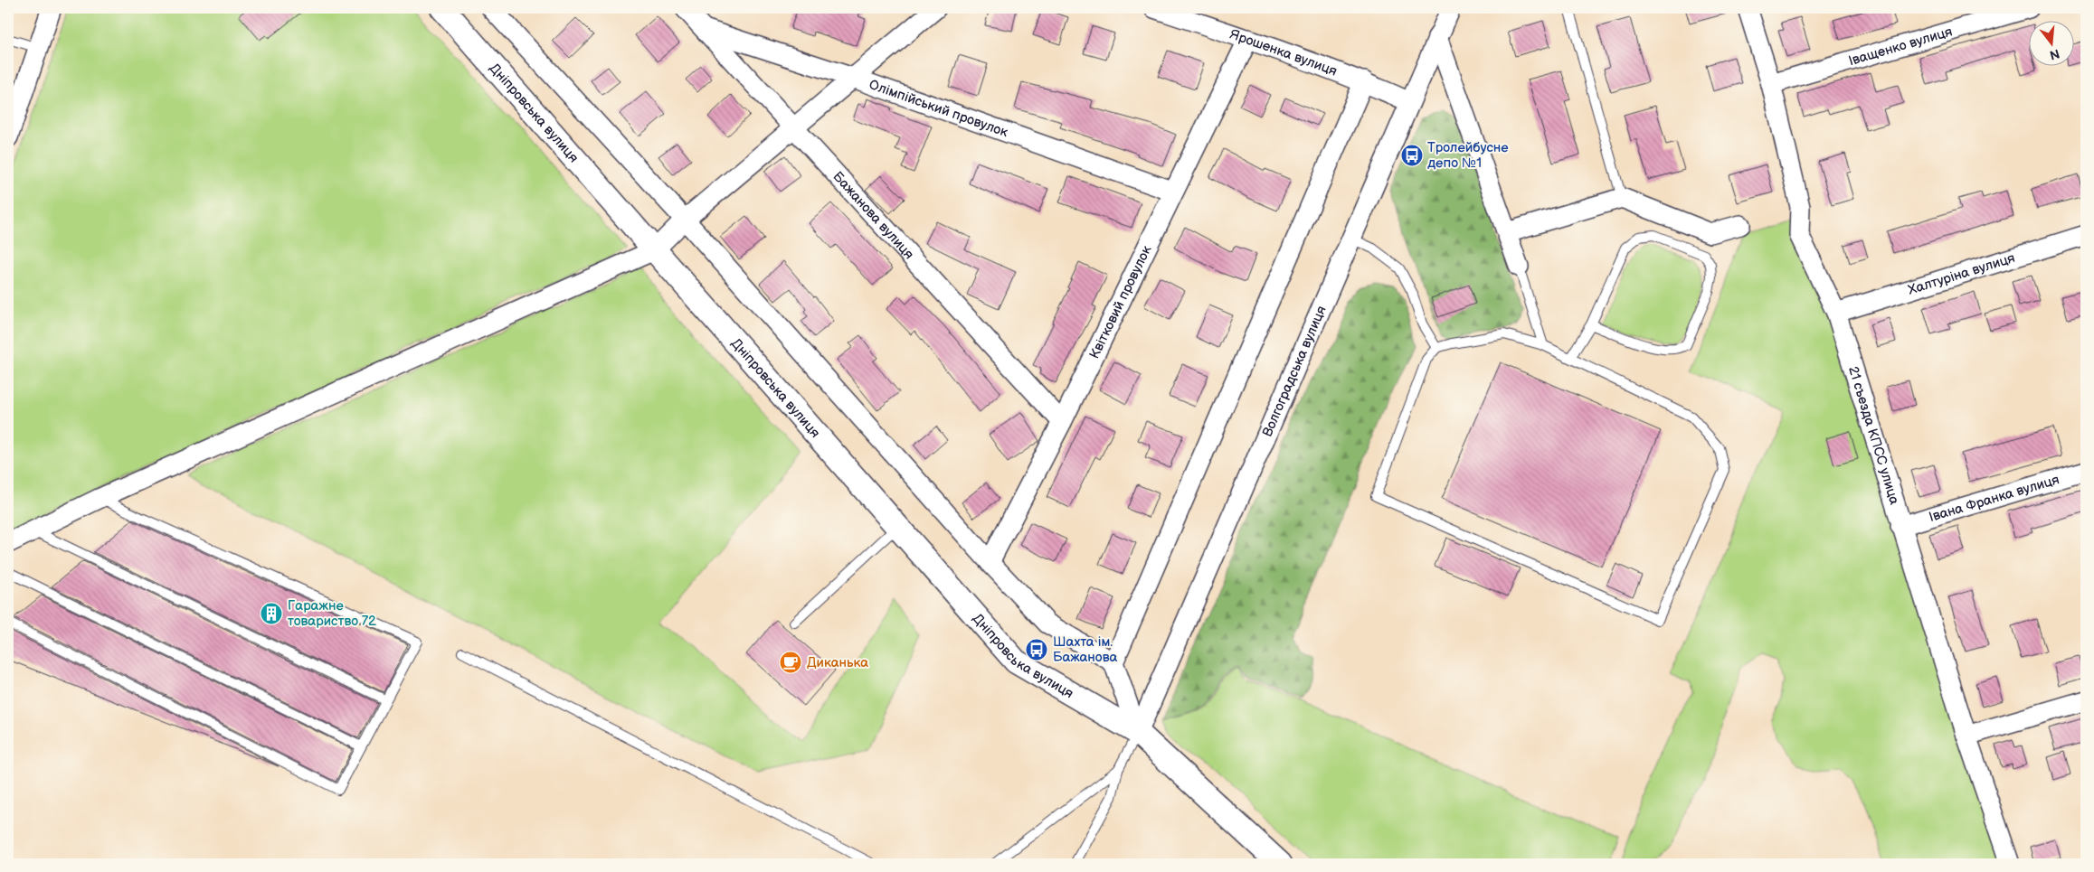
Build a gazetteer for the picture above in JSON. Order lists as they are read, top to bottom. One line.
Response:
{"streets":{"street":["Іващенко вулиця","Ярошенка вулиця","Олімпійський провулок","Дніпровська вулиця","Бажанова вулиця","Халтуріна вулиця","Квітковий провулок","Волгоградська вулиця","21 съезда КПСС улица","Івана Франка вулиця"]},"crossings":[["Іващенко вулиця","21 съезда КПСС улица"],["Ярошенка вулиця","Квітковий провулок"],["Ярошенка вулиця","Волгоградська вулиця"],["Олімпійський провулок","Бажанова вулиця"],["Олімпійський провулок","Квітковий провулок"],["Дніпровська вулиця","Волгоградська вулиця"],["Бажанова вулиця","Квітковий провулок"],["Халтуріна вулиця","21 съезда КПСС улица"],["21 съезда КПСС улица","Івана Франка вулиця"]],"places":{"bus stop":["Тролейбусне депо №1","Шахта ім. Бажанова"],"building":["Гаражне товариство 72"],"cafe":["Диканька"]},"north":"bottom"}
